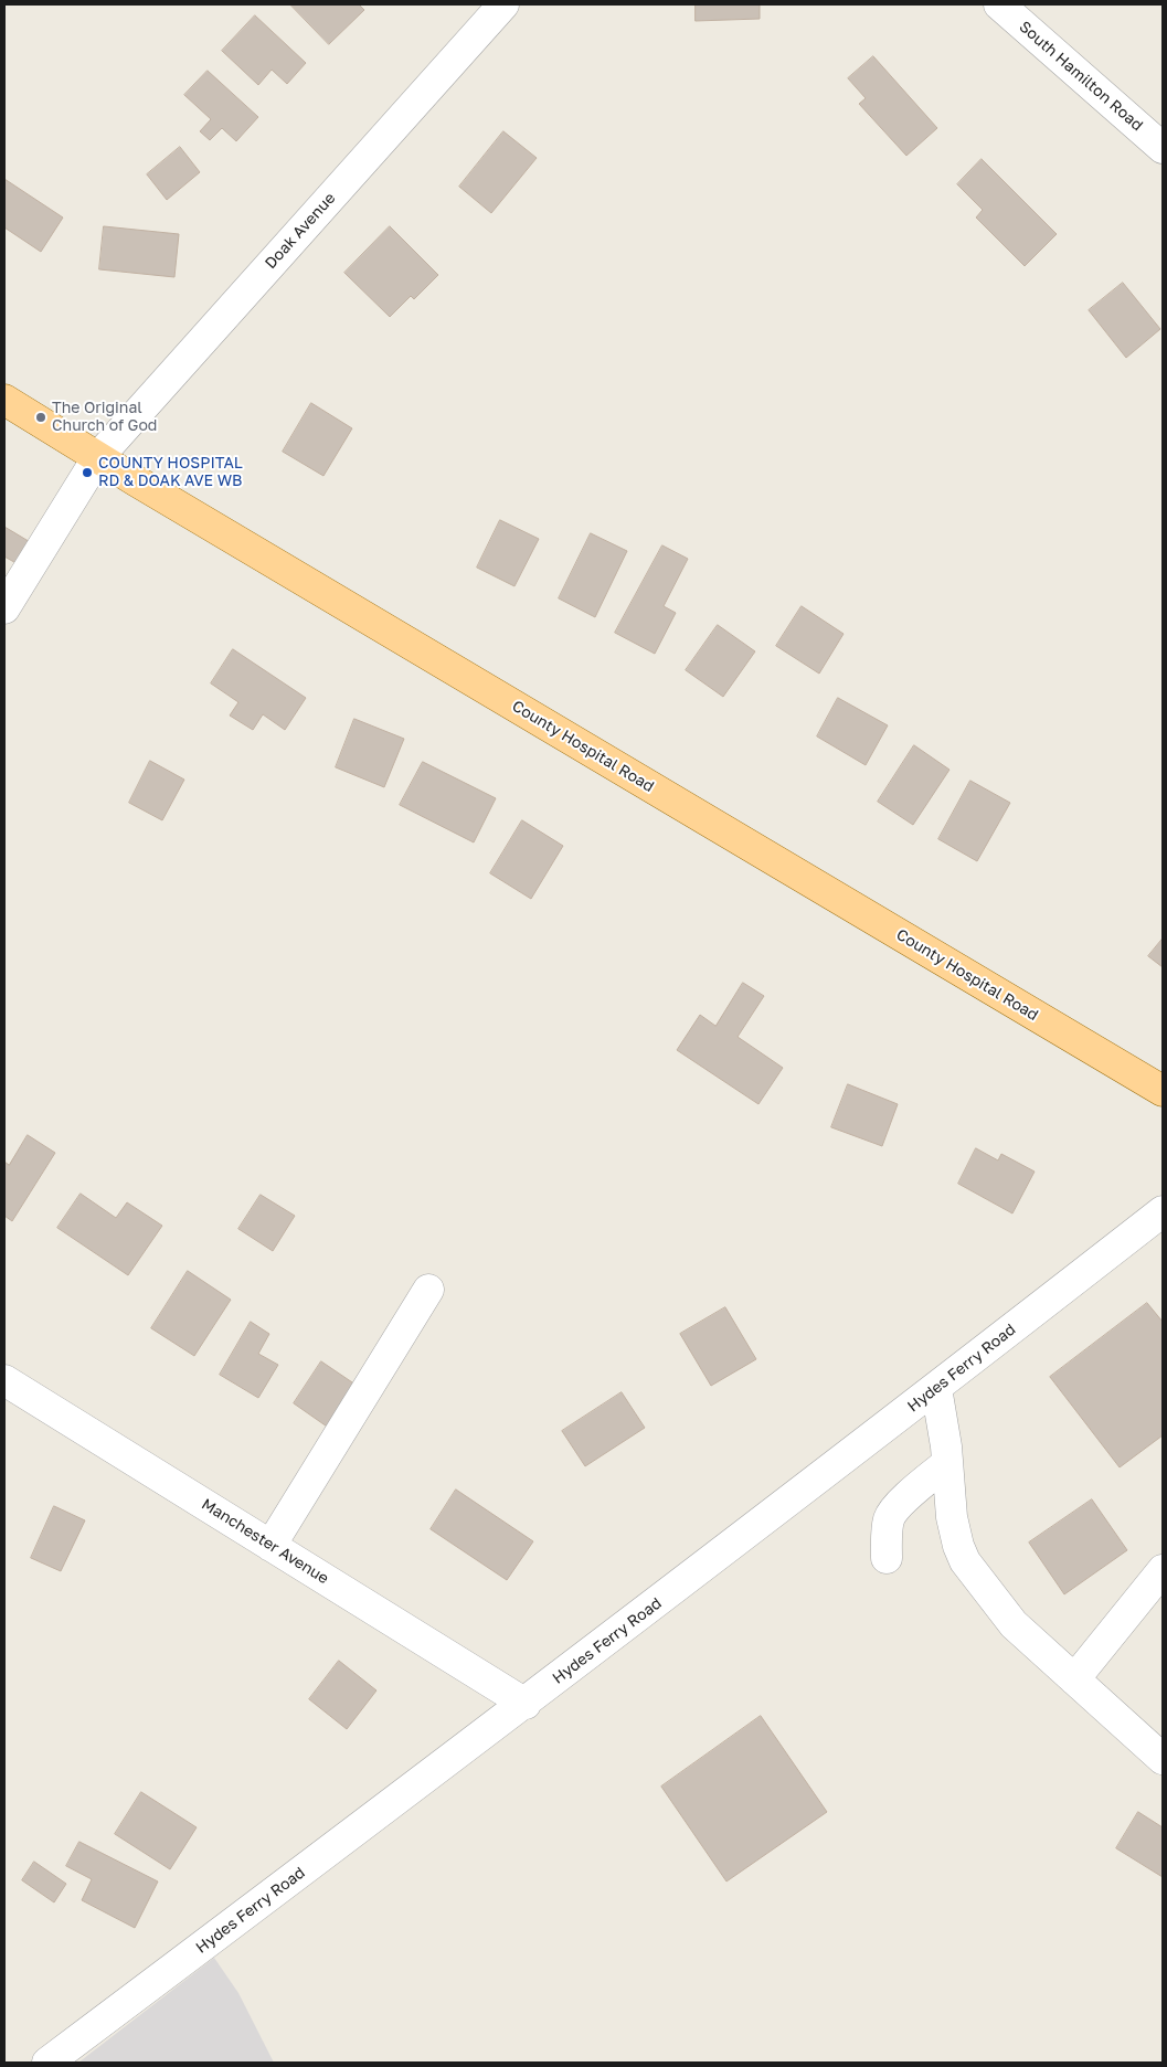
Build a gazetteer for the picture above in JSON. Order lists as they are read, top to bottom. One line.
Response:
{"streets":{"main road":["County Hospital Road"],"street":["South Hamilton Road","Doak Avenue","Hydes Ferry Road","Manchester Avenue"]},"crossings":[["Doak Avenue","County Hospital Road"],["Hydes Ferry Road","Manchester Avenue"]],"places":["The Original Church of God","COUNTY HOSPITAL RD & DOAK AVE WB"]}
